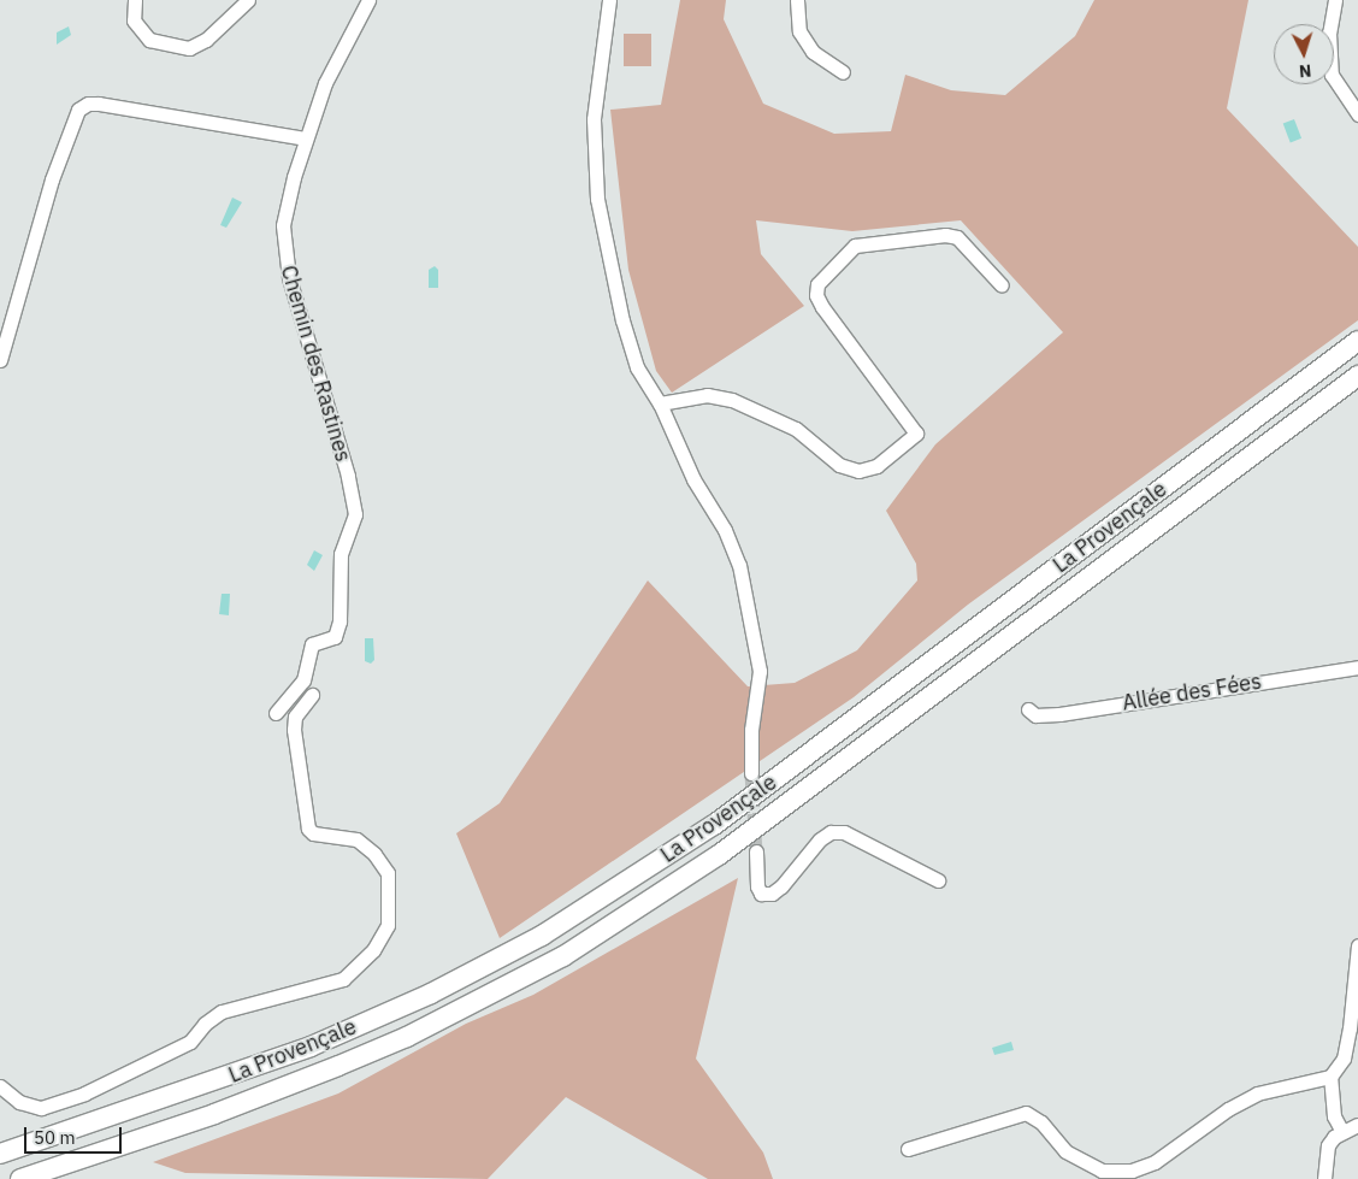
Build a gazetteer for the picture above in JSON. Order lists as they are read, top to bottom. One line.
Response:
{"streets":{"highway":["La Provençale"],"street":["Chemin des Rastines","Allée des Fées"]},"scale_bar":"50 m","north":"bottom"}
